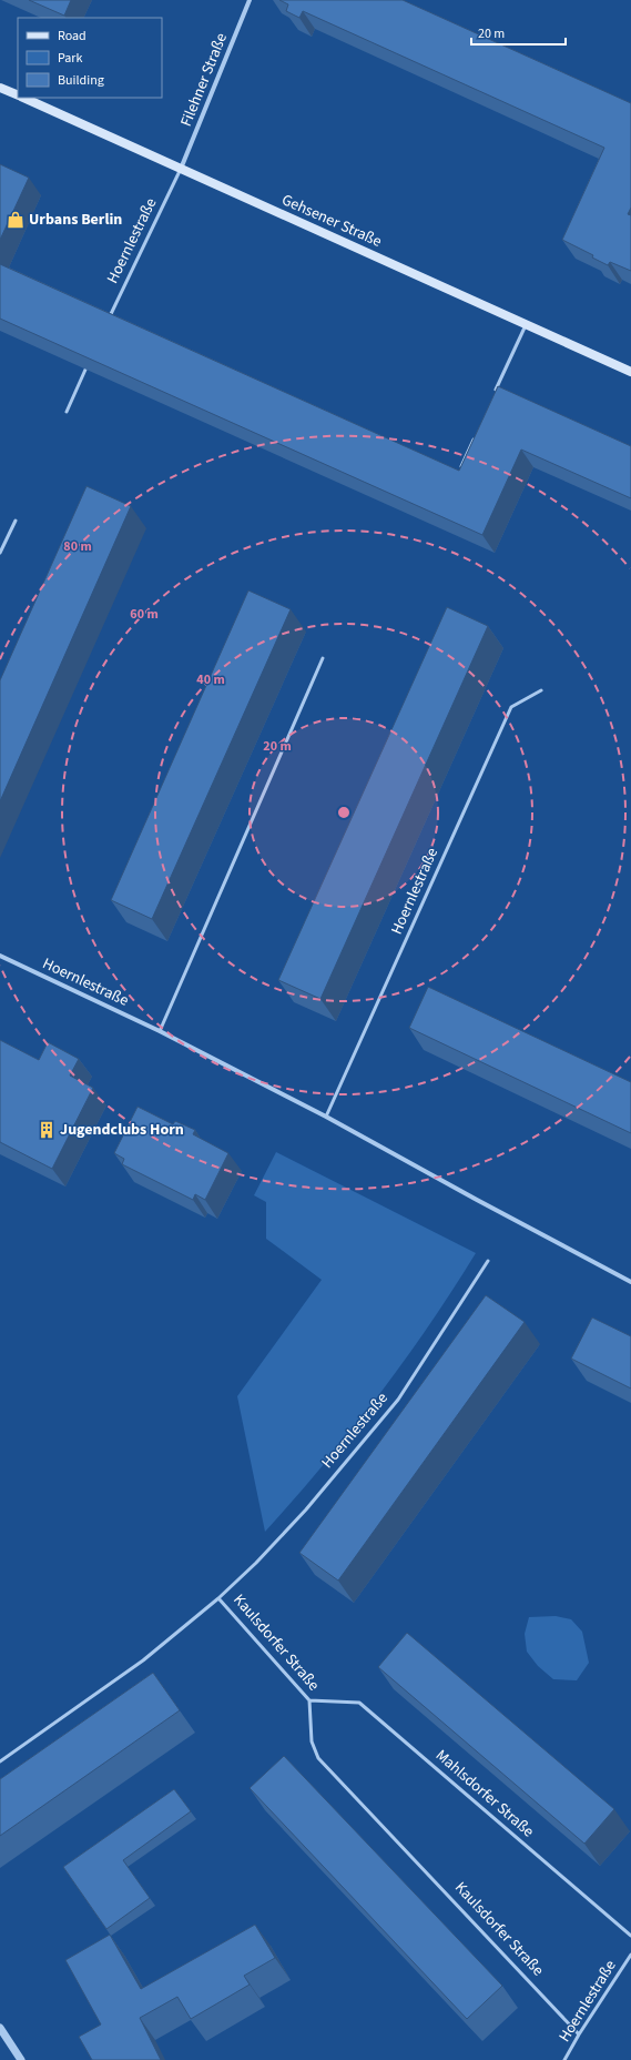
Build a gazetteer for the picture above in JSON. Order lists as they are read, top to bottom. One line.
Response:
{"streets":{"main road":["Gehsener Straße"],"street":["Filehner Straße","Hoernlestraße"],"lane":["Kaulsdorfer Straße","Mahlsdorfer Straße"]},"crossings":[["Filehner Straße","Gehsener Straße"],["Filehner Straße","Hoernlestraße"],["Gehsener Straße","Hoernlestraße"],["Hoernlestraße","Kaulsdorfer Straße"],["Kaulsdorfer Straße","Mahlsdorfer Straße"]],"places":{"shop":["Urbans Berlin"],"building":["Jugendclubs Horn"]},"legend":["Road","Park","Building"],"scale_bar":"20 m","rings":["80 m","60 m","40 m","20 m"]}
